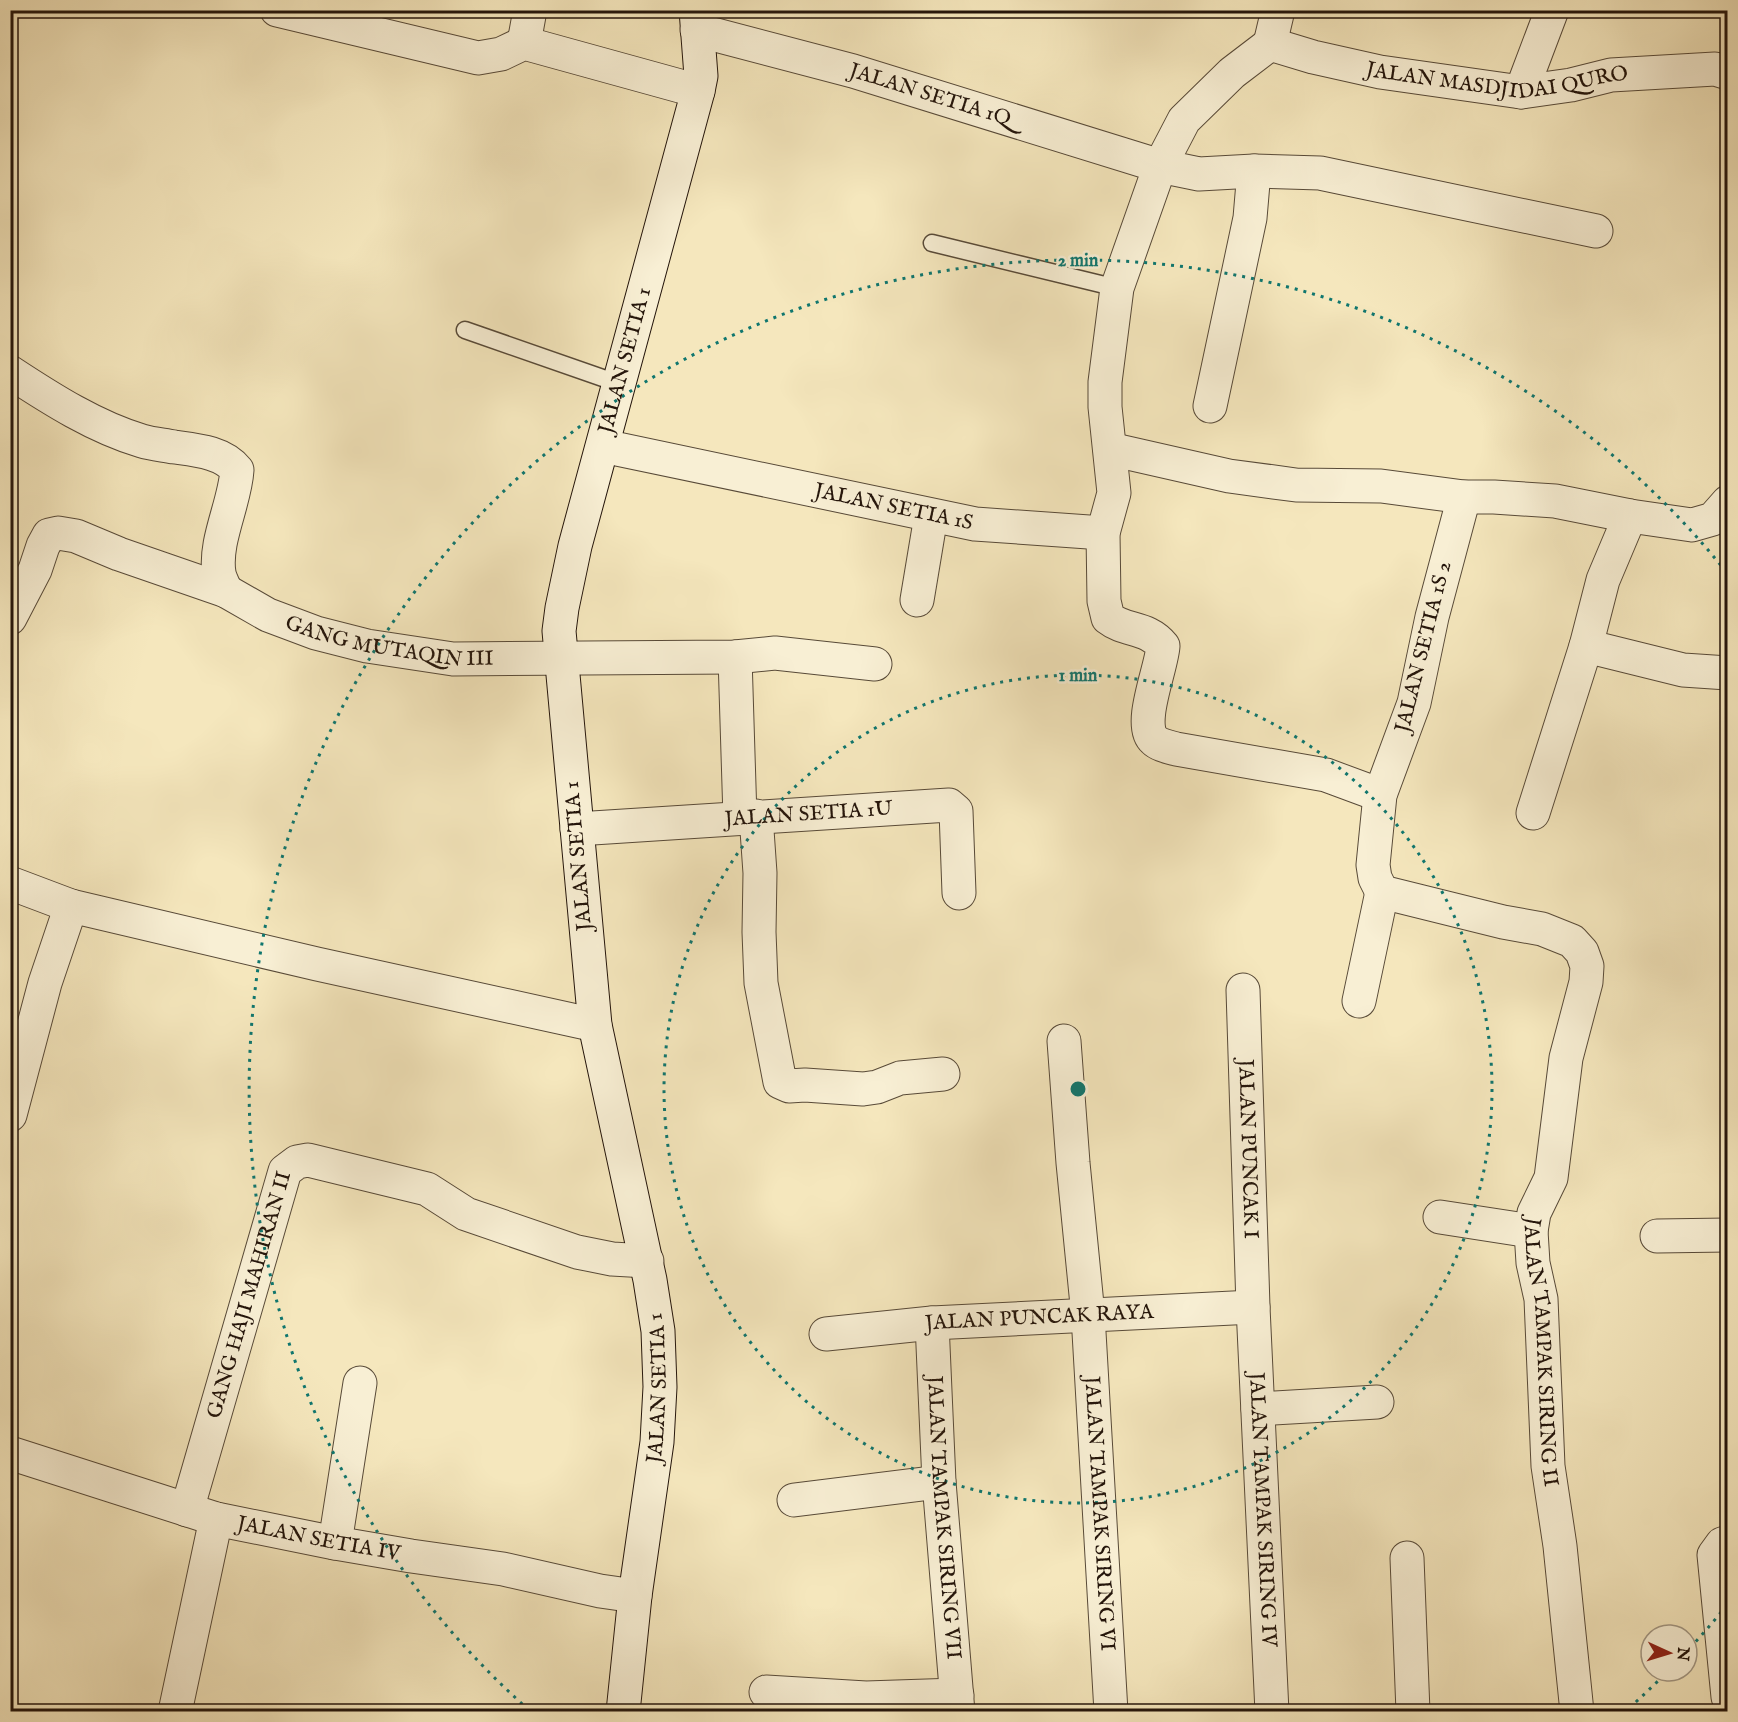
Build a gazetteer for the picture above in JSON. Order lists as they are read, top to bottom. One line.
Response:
{"streets":{"street":["JALAN MASDJIDAI QURO","JALAN SETIA 1Q","JALAN SETIA 1","JALAN SETIA 1S","GANG MUTAQIN III","JALAN SETIA 1S 2","JALAN SETIA 1U","JALAN PUNCAK I","GANG HAJI MAHIRAN II","JALAN PUNCAK RAYA","JALAN TAMPAK SIRING II","JALAN TAMPAK SIRING IV","JALAN TAMPAK SIRING VI","JALAN TAMPAK SIRING VII","JALAN SETIA IV"]},"crossings":[["JALAN SETIA 1Q","JALAN SETIA 1"],["JALAN SETIA 1","JALAN SETIA 1S"],["JALAN SETIA 1","GANG MUTAQIN III"],["JALAN SETIA 1","JALAN SETIA 1U"],["JALAN SETIA 1","GANG HAJI MAHIRAN II"],["JALAN SETIA 1","JALAN SETIA IV"],["JALAN PUNCAK I","JALAN PUNCAK RAYA"],["JALAN PUNCAK I","JALAN TAMPAK SIRING IV"],["GANG HAJI MAHIRAN II","JALAN SETIA IV"],["JALAN PUNCAK RAYA","JALAN TAMPAK SIRING IV"],["JALAN PUNCAK RAYA","JALAN TAMPAK SIRING VI"],["JALAN PUNCAK RAYA","JALAN TAMPAK SIRING VII"]],"north":"right","rings":["2 min","1 min"]}
